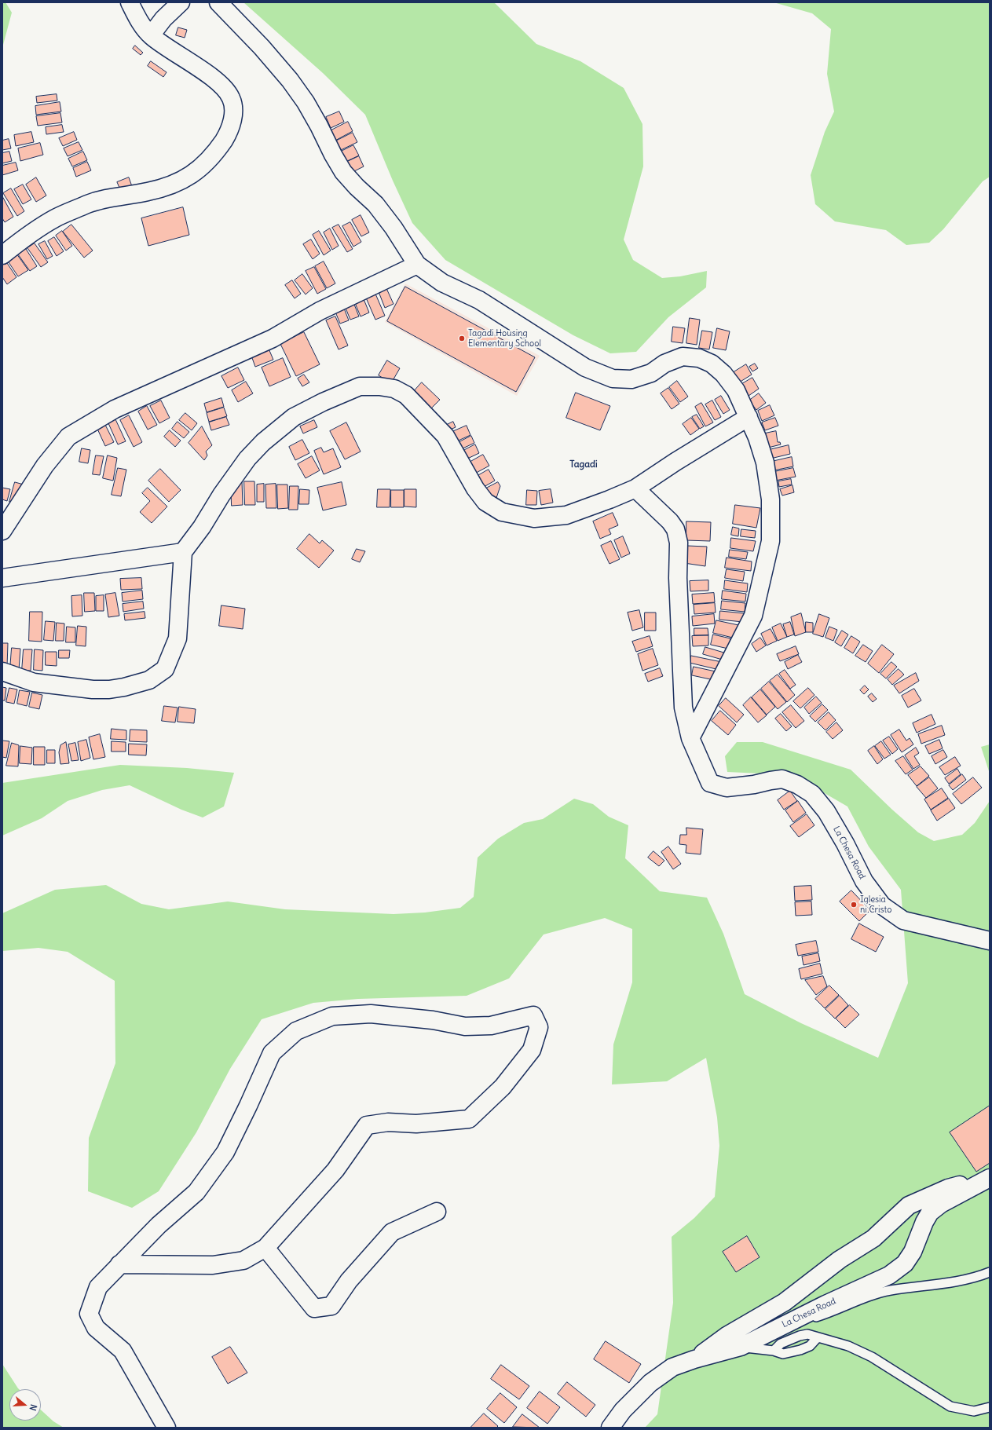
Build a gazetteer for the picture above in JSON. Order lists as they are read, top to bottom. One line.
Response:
{"streets":{"street":["La Chesa Road"]},"districts":["Tagadi"],"places":["Tagadi Housing Elementary School","Iglesia ni Cristo"],"north":"right"}
